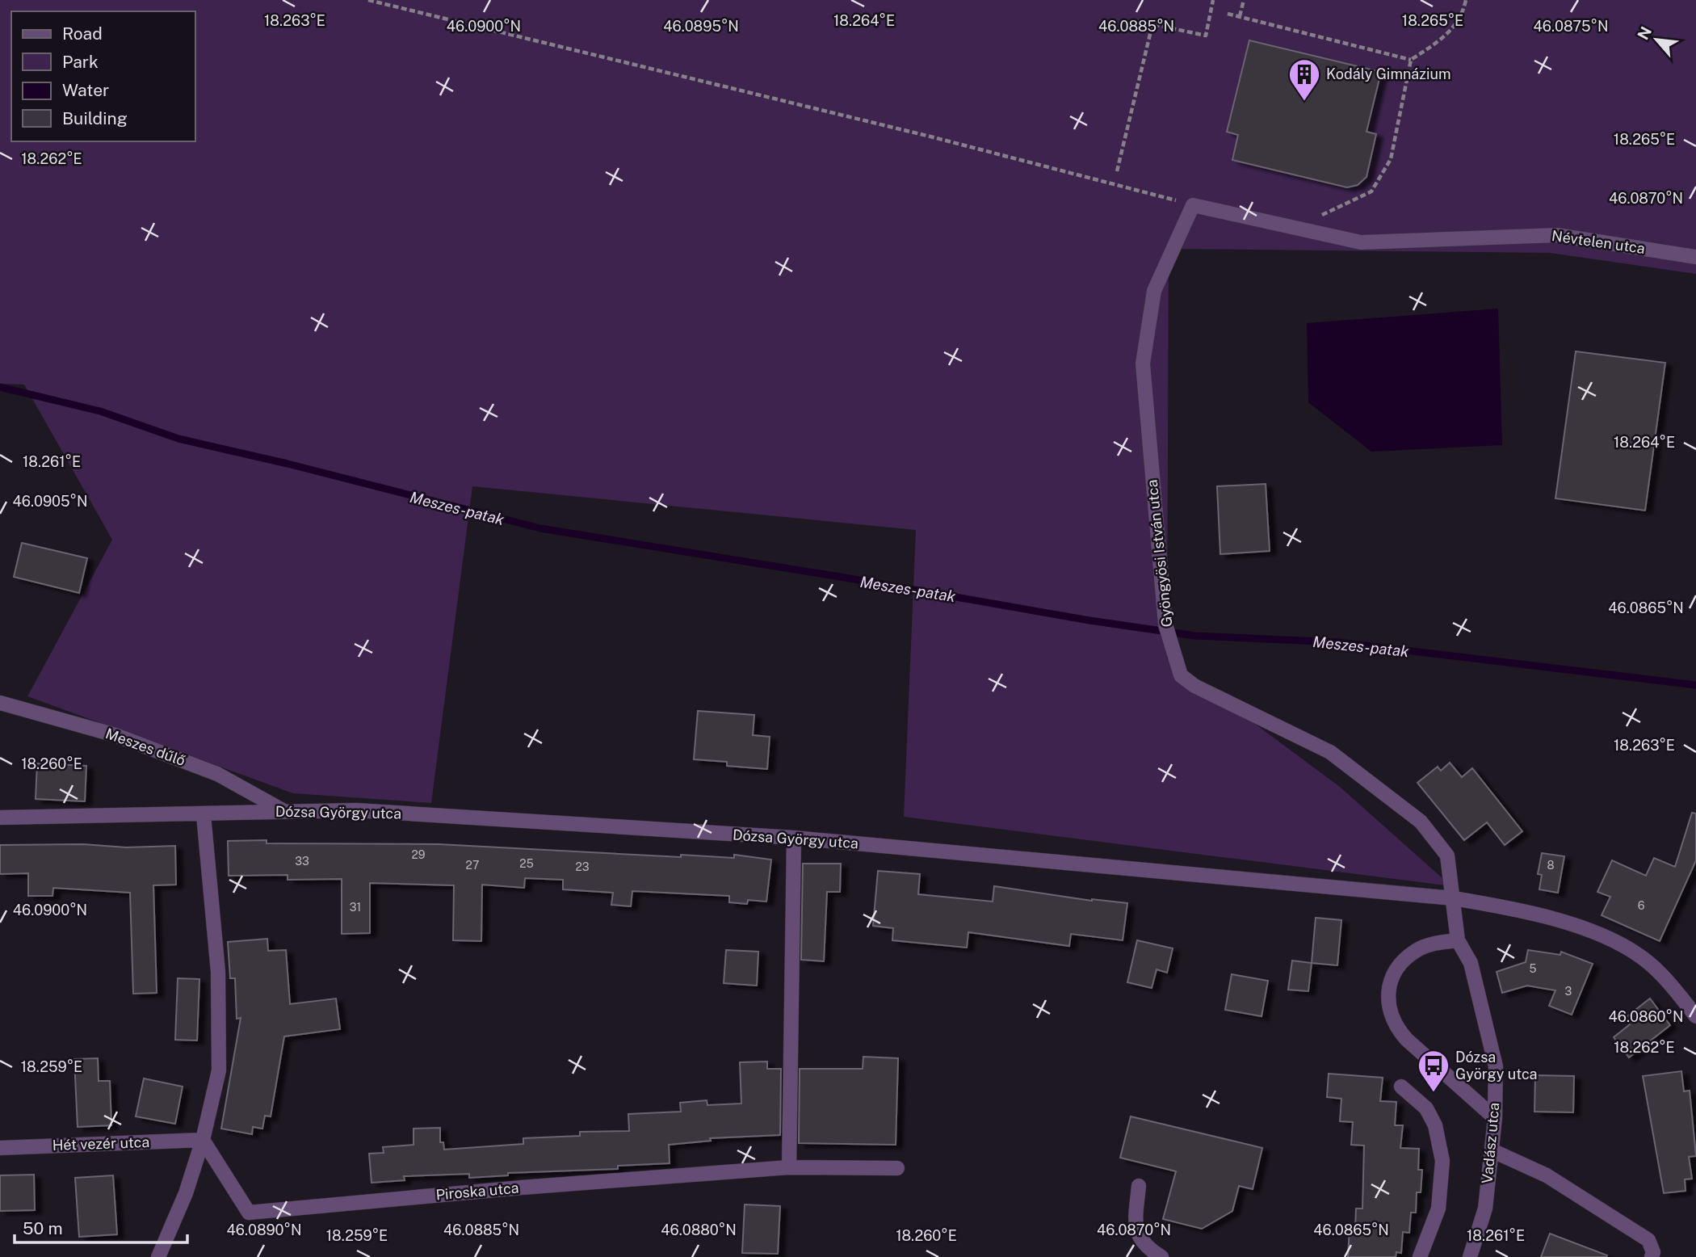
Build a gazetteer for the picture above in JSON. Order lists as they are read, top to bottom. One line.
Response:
{"streets":{"street":["Névtelen utca","Gyöngyösi István utca","Meszes dűlő","Dózsa György utca","Vadász utca","Hét vezér utca","Piroska utca"]},"crossings":[["Gyöngyösi István utca","Dózsa György utca"],["Gyöngyösi István utca","Vadász utca"],["Meszes dűlő","Dózsa György utca"],["Dózsa György utca","Vadász utca"],["Hét vezér utca","Piroska utca"]],"water":["Meszes-patak"],"places":{"building":["Kodály Gimnázium"],"bus stop":["Dózsa György utca"]},"house_numbers":["29","33","25","27","8","23","6","31","5","3"],"legend":["Road","Park","Water","Building"],"scale_bar":"50 m","north":"top left","coordinates":["18.263°E","18.264°E","18.265°E","46.0900°N","46.0895°N","46.0885°N","46.0875°N","18.262°E","46.0870°N","18.261°E","46.0905°N","46.0865°N","18.260°E","46.0860°N","18.259°E","46.0890°N","46.0880°N"]}
